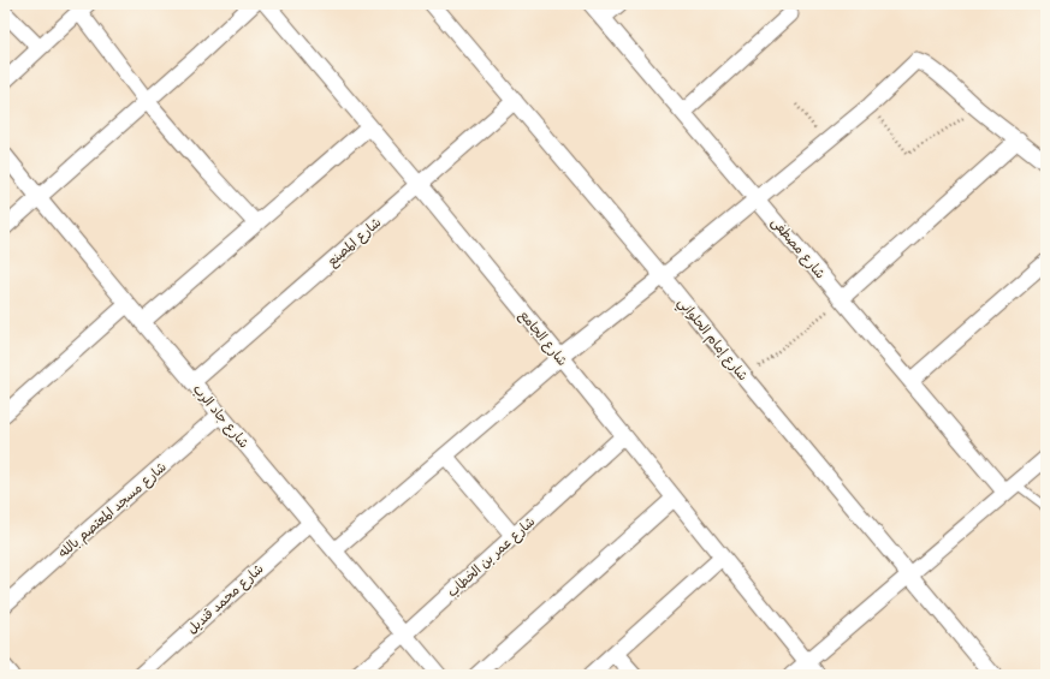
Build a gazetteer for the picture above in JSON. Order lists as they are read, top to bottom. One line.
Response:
{"streets":{"street":["شارع المصنع","شارع مصطفى","شارع الجامع","شارع إمام الحلواني","شارع جاد الرب","شارع مسجد المعتصم بالله","شارع عمر بن الخطاب","شارع محمد قنديل"]},"crossings":[["شارع المصنع","شارع الجامع"],["شارع المصنع","شارع إمام الحلواني"],["شارع المصنع","شارع جاد الرب"],["شارع الجامع","شارع عمر بن الخطاب"],["شارع جاد الرب","شارع مسجد المعتصم بالله"],["شارع جاد الرب","شارع عمر بن الخطاب"],["شارع جاد الرب","شارع محمد قنديل"]]}
